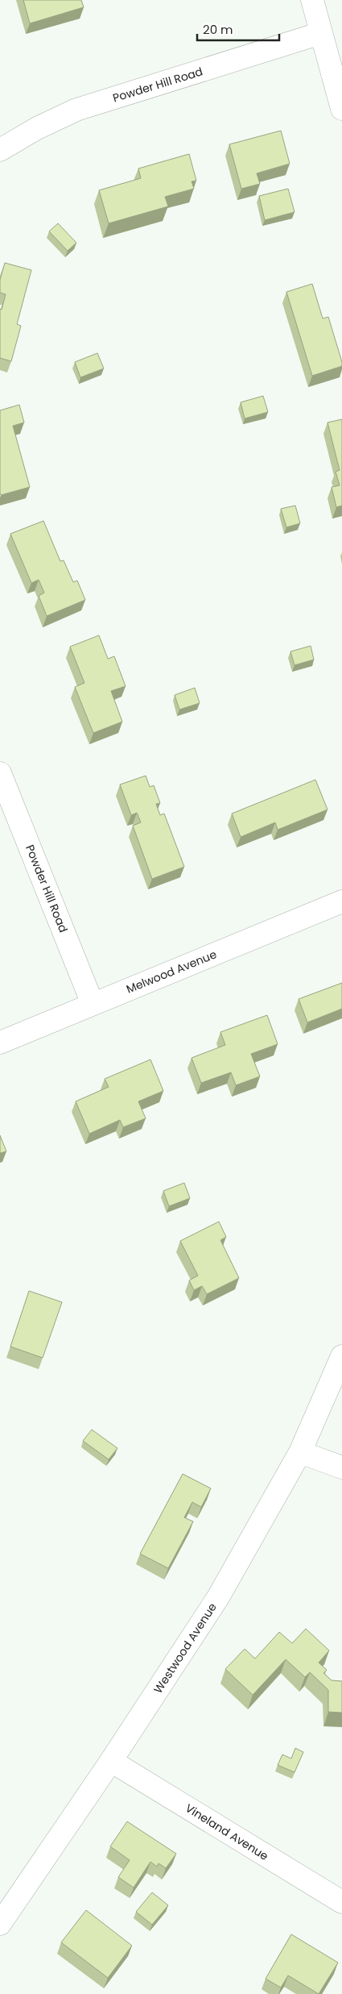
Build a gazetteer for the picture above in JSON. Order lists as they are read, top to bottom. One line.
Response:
{"streets":{"street":["Powder Hill Road","Melwood Avenue","Westwood Avenue","Vineland Avenue"]},"crossings":[["Powder Hill Road","Melwood Avenue"],["Westwood Avenue","Vineland Avenue"]],"scale_bar":"20 m"}
